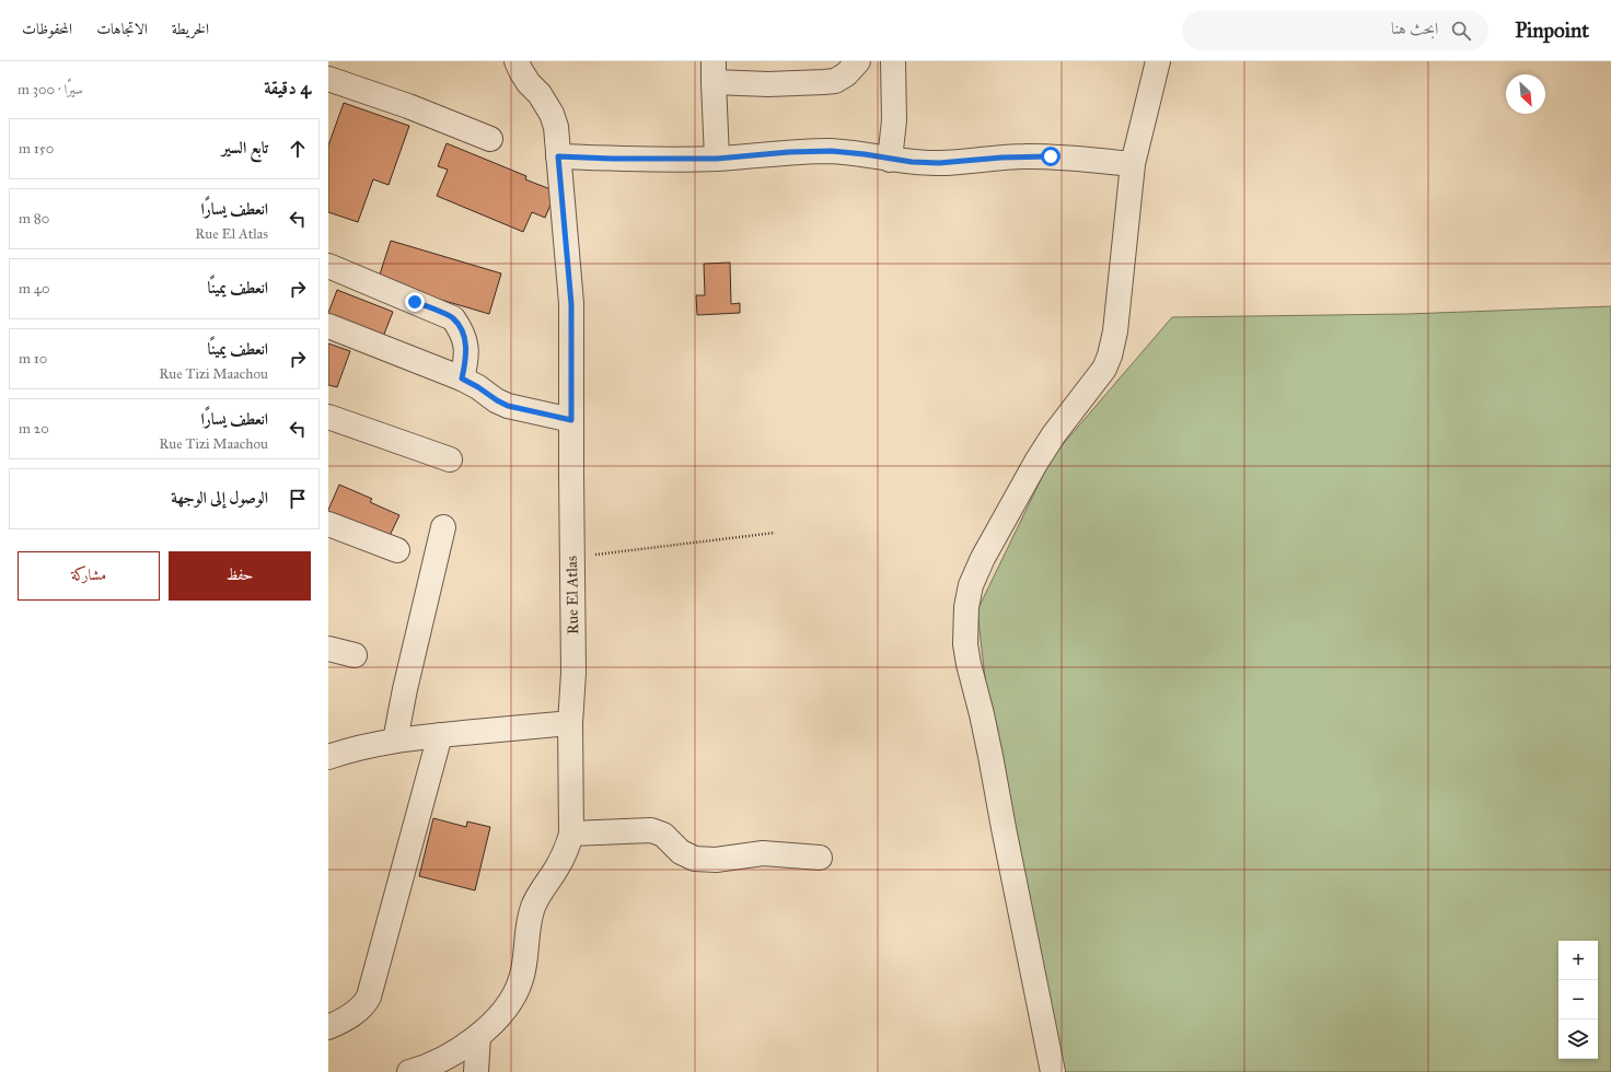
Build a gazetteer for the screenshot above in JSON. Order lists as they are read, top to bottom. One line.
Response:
{"streets":{"street":["Rue El Atlas"]},"north":"bottom right","page":{"header":"Pinpoint","search":"ابحث هنا","nav":["الخريطة","الاتجاهات","المحفوظات"],"heading":["4 دقيقة","سيرًا · 300 m"],"list":[["تابع السير","150 m"],["انعطف يسارًا","Rue El Atlas","80 m"],["انعطف يمينًا","40 m"],["انعطف يمينًا","Rue Tizi Maachou","10 m"],["انعطف يسارًا","Rue Tizi Maachou","20 m"],"الوصول إلى الوجهة"],"buttons":["حفظ","مشاركة"],"map_buttons":["+","−"]}}
